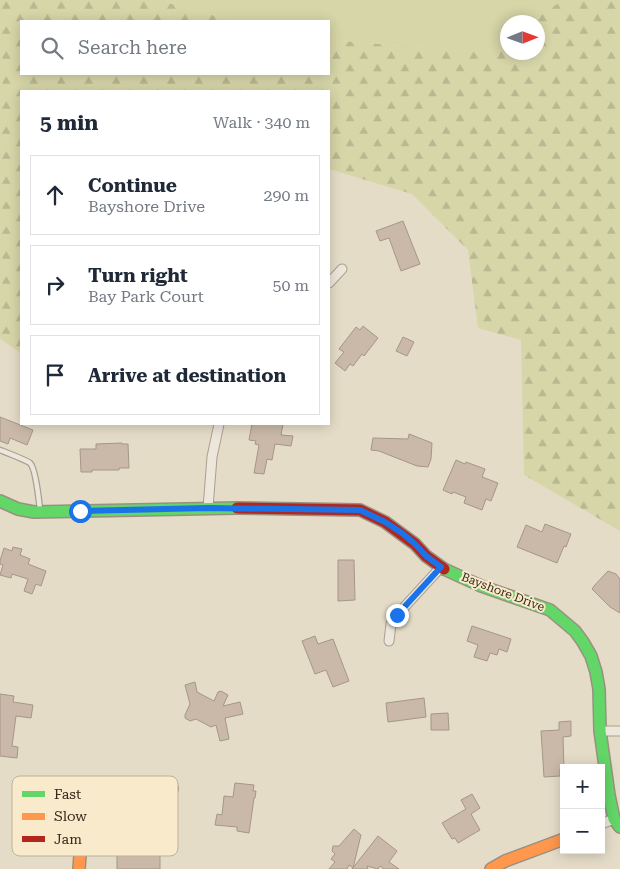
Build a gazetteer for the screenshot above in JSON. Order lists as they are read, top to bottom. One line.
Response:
{"streets":{"street":["Bayshore Drive"]},"legend":["Fast","Slow","Jam"],"north":"right","page":{"search":"Search here","heading":["5 min","Walk · 340 m"],"list":[["Continue","Bayshore Drive","290 m"],["Turn right","Bay Park Court","50 m"],"Arrive at destination"],"map_buttons":["+","−"]}}
